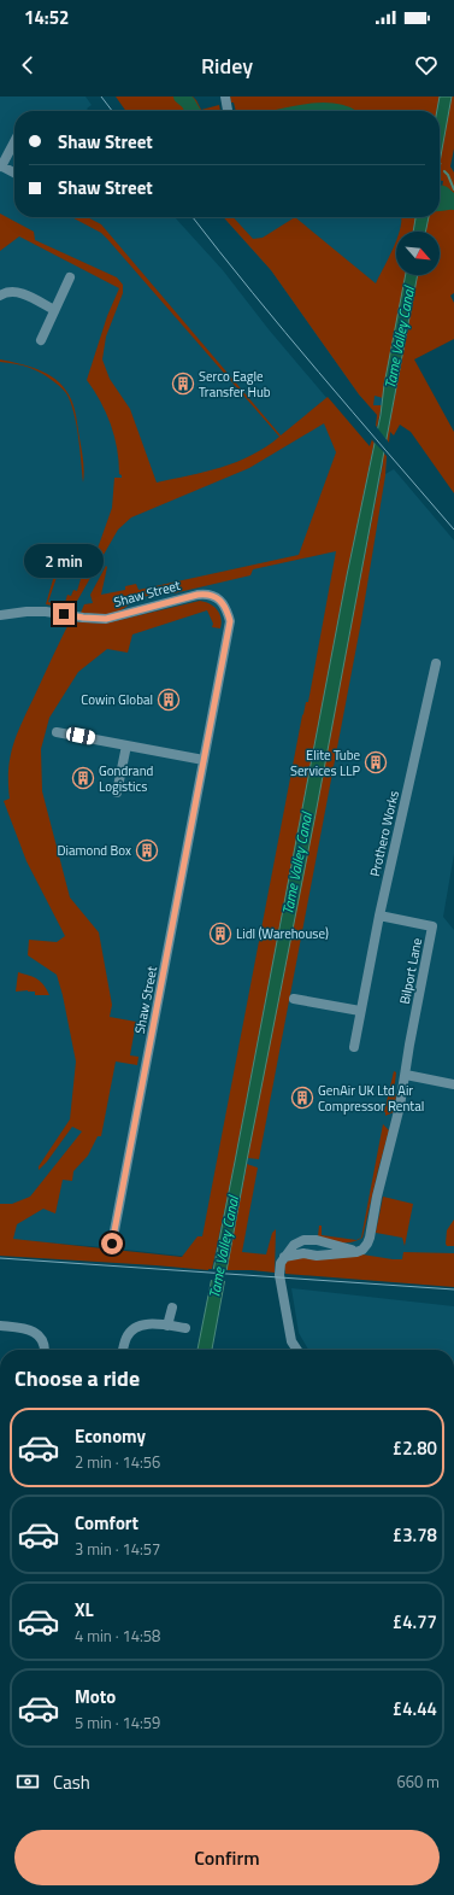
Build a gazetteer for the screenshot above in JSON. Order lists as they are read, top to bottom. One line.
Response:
{"streets":{"street":["Shaw Street","Prothero Works","Bilport Lane"]},"crossings":[["Prothero Works","Bilport Lane"]],"water":["Tame Valley Canal"],"places":{"building":["Serco Eagle Transfer Hub","Cowin Global","Elite Tube Services LLP","Gondrand Logistics","Diamond Box","Lidl (Warehouse)","GenAir UK Ltd Air Compressor Rental"]},"north":"bottom right","page":{"status":"14:52","header":"Ridey","banner":["Shaw Street","Shaw Street"],"bubble":"2 min","heading":"Choose a ride","list":[{"name":"Economy","note":"2 min · 14:56","value":"£2.80"},{"name":"Comfort","note":"3 min · 14:57","value":"£3.78"},{"name":"XL","note":"4 min · 14:58","value":"£4.77"},{"name":"Moto","note":"5 min · 14:59","value":"£4.44"}],"pay":["Cash","660 m"],"buttons":"Confirm"}}
